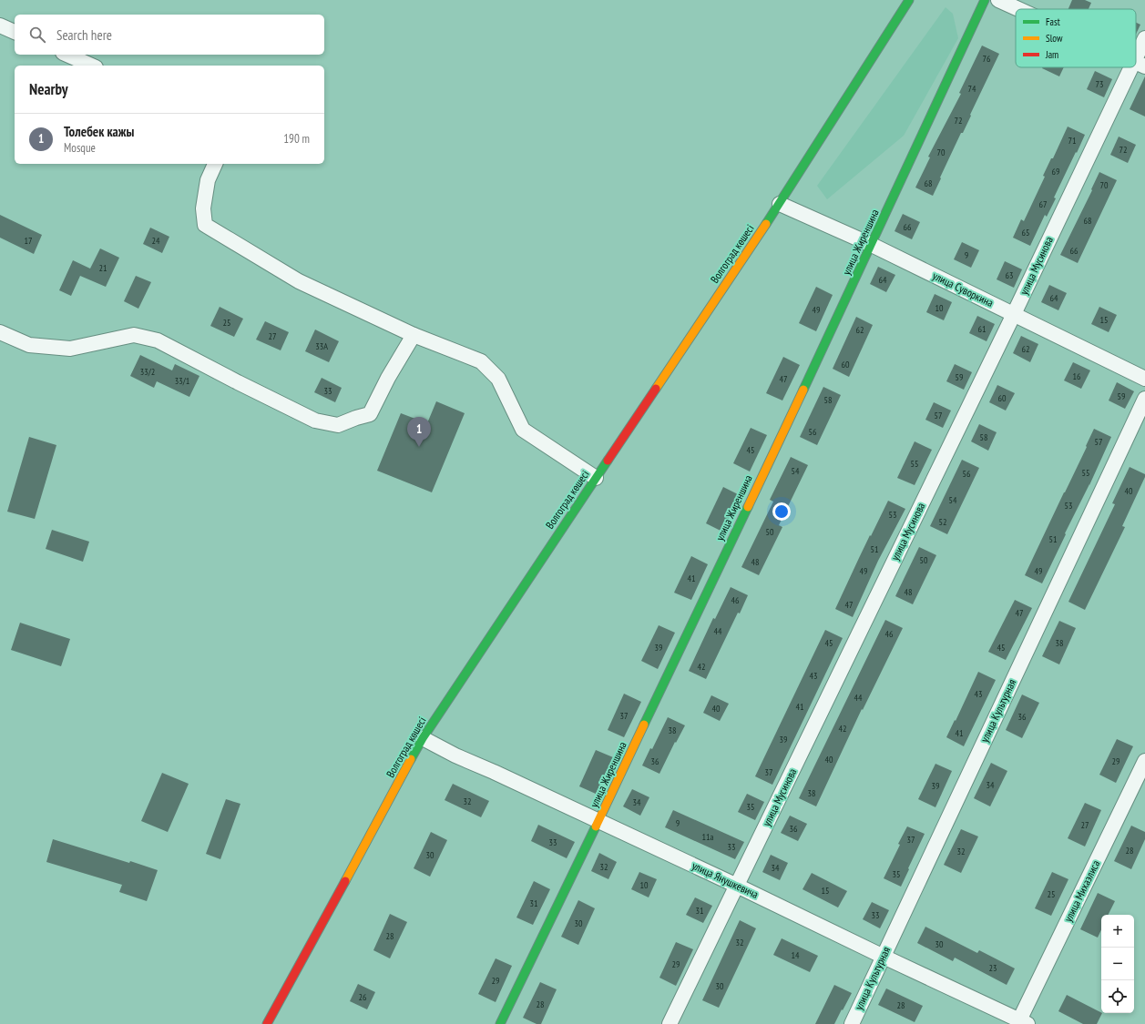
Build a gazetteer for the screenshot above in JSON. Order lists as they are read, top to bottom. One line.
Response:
{"streets":{"main road":["улица Жиреншина","Волгоград көшесі"],"street":["улица Мусинова","улица Суворкина","улица Культурная","улица Янушкевича","улица Михаэлиса"]},"crossings":[["улица Жиреншина","улица Суворкина"],["улица Жиреншина","улица Янушкевича"],["Волгоград көшесі","улица Суворкина"],["Волгоград көшесі","улица Янушкевича"],["улица Мусинова","улица Суворкина"],["улица Мусинова","улица Янушкевича"],["улица Культурная","улица Янушкевича"],["улица Янушкевича","улица Михаэлиса"]],"house_numbers":["76","73","74","72","71","72","70","69","68","70","67","68","66","65","17","24","66","9","21","63","64","64","10","49","15","25","61","62","27","33А","62","60","33/2","16","59","47","33/1","33","59","60","58","57","56","58","57","45","55","54","55","56","40","54","53","53","52","50","51","51","50","48","49","49","41","48","46","47","47","44","46","45","38","39","45","42","43","43","44","41","40","37","36","42","38","41","39","40","36","29","37","34","39","38","32","34","35","9","27","36","11а","37","33","33","28","32","30","32","34","35","10","15","25","31","31","33","30","28","32","30","14","29","23","29","30","26","28","28"],"legend":["Fast","Slow","Jam"],"page":{"search":"Search here","heading":"Nearby","list":[{"mark":"1","name":"Толебек кажы","note":"Mosque","value":"190 m"}],"pins":"1","map_buttons":["+","−"]}}
